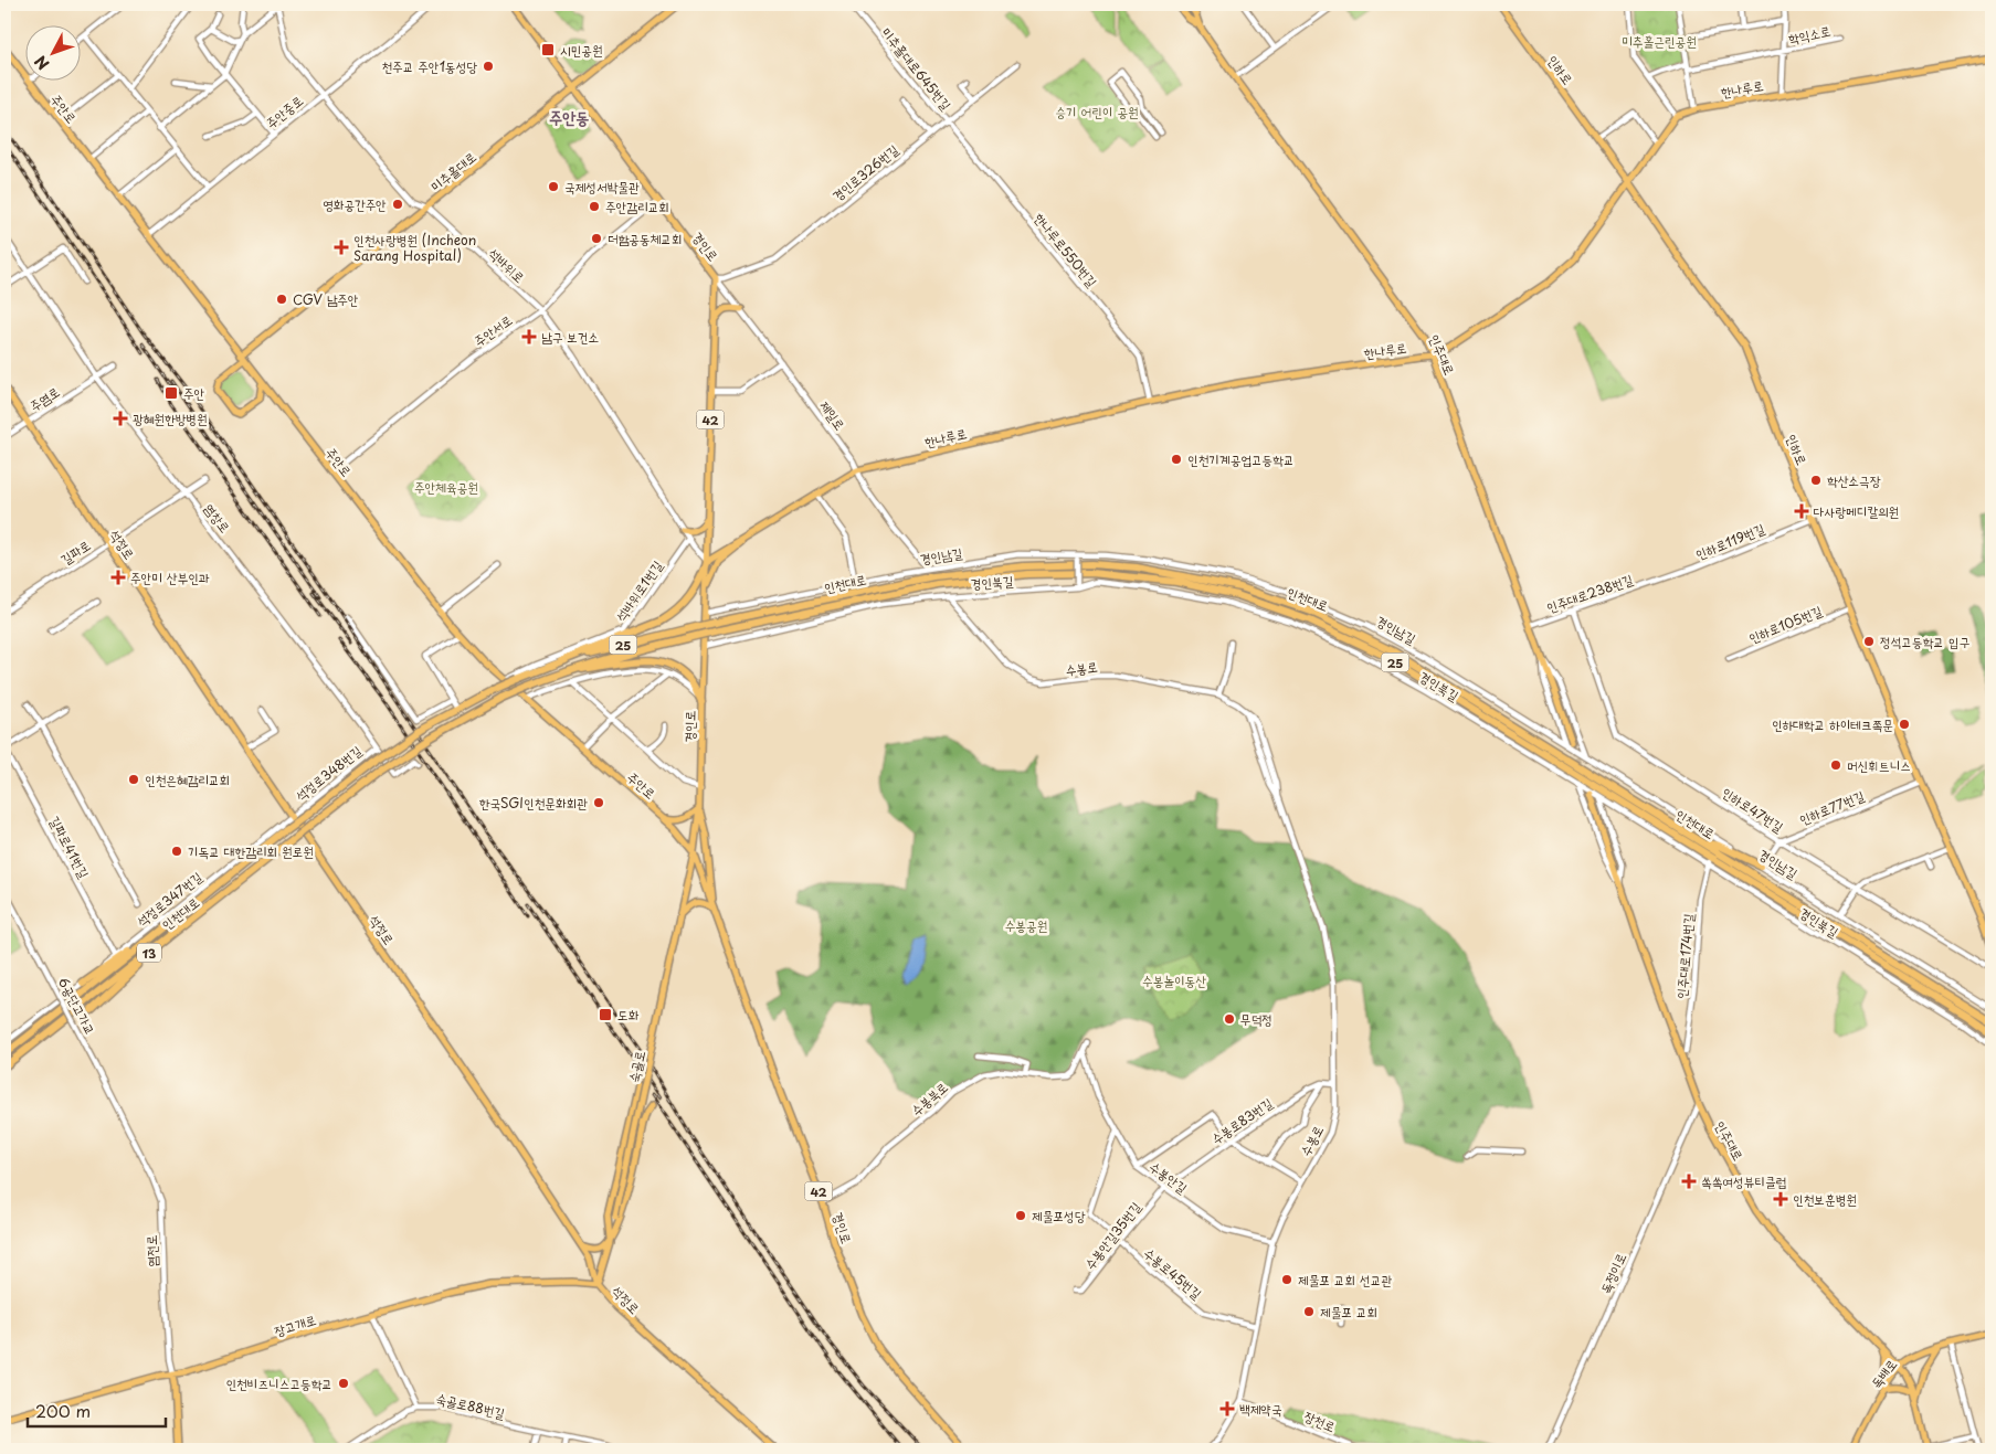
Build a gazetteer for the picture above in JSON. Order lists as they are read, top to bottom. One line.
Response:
{"streets":{"highway":["인천대로","25","13"],"main road":["인하로","한나루로","주안로","미추홀대로","경인로","인주대로","42","석정로","숙골로","염전로","장고개로","독배로"],"street":["학익소로","미추홀대로645번길","주안중로","경인로326번길","한나루로550번길","석바위로","주안서로","주염로","제일로","염창로","인하로119번길","길파로","경인남길","경인북길","석바위로1번길","인주대로238번길","인하로105번길","수봉로","석정로348번길","인하로77번길","인하로47번길","길파로41번길","석정로347번길","인주대로174번길","6공단고가교","수봉북로","수봉로83번길","수봉안길","수봉안길35번길","수봉로45번길","독정이로","숙골로88번길","장천로"]},"crossings":[["학익소로","한나루로"],["미추홀대로645번길","경인로326번길"],["미추홀대로645번길","한나루로550번길"],["인하로","한나루로"],["인하로","인하로119번길"],["인하로","인하로105번길"],["인하로","인하로77번길"],["한나루로","경인로"],["한나루로","한나루로550번길"],["한나루로","석바위로"],["한나루로","인주대로"],["한나루로","제일로"],["주안로","주안중로"],["주안로","미추홀대로"],["주안로","경인로"],["주안로","주안서로"],["주안로","석바위로1번길"],["주안로","숙골로"],["주안중로","석바위로"],["미추홀대로","경인로"],["미추홀대로","석바위로"],["경인로326번길","경인로"],["경인로326번길","한나루로550번길"],["경인로326번길","제일로"],["경인로","석바위로"],["경인로","주안서로"],["경인로","제일로"],["경인로","경인남길"],["경인로","경인북길"],["경인로","숙골로"],["경인로","수봉북로"],["석바위로","주안서로"],["석바위로","석바위로1번길"],["인주대로","인주대로238번길"],["인주대로","인주대로174번길"],["인주대로","독정이로"],["인주대로","독배로"],["주염로","염창로"],["주염로","석정로"],["제일로","경인남길"],["염창로","길파로"],["염창로","석정로348번길"],["인하로119번길","인주대로238번길"],["석정로","길파로"],["석정로","석정로348번길"],["석정로","석정로347번길"],["석정로","숙골로"],["석정로","장고개로"],["경인북길","수봉로"],["경인북길","인주대로174번길"],["인주대로238번길","인하로47번길"],["수봉로","수봉안길"],["수봉로","수봉로45번길"],["수봉로","장천로"],["석정로348번길","석정로347번길"],["인하로77번길","인하로47번길"],["길파로41번길","석정로347번길"],["6공단고가교","염전로"],["숙골로","장고개로"],["수봉북로","수봉안길"],["수봉로83번길","수봉안길"],["수봉로83번길","수봉안길35번길"],["수봉안길","수봉안길35번길"],["수봉안길","수봉로45번길"],["수봉안길35번길","수봉로45번길"],["염전로","장고개로"]],"districts":["주안동"],"parks":["미추홀근린공원","승기 어린이 공원","주안체육공원","수봉공원","수봉놀이동산"],"places":{"transit":["시민공원","주안","도화"],"other":["천주교 주안1동성당","국제성서박물관","영화공간주안","주안감리교회","더함공동체교회","CGV 남주안","인천기계공업고등학교","학산소극장","정석고등학교 입구","인하대학교 하이테크쪽문","머신휘트니스","인천은혜감리교회","한국SGI인천문화회관","기독교 대한감리회 원로원","무덕정","제물포성당","제물포 교회 선교관","제물포 교회","인천비즈니스고등학교"],"health":["인천사랑병원 (Incheon Sarang Hospital)","남구 보건소","광혜원한방병원","다사랑메디칼의원","주안미 산부인과","쏙쏙여성뷰티클럽","인천보훈병원","백제약국"]},"scale_bar":"200 m","north":"bottom left"}
